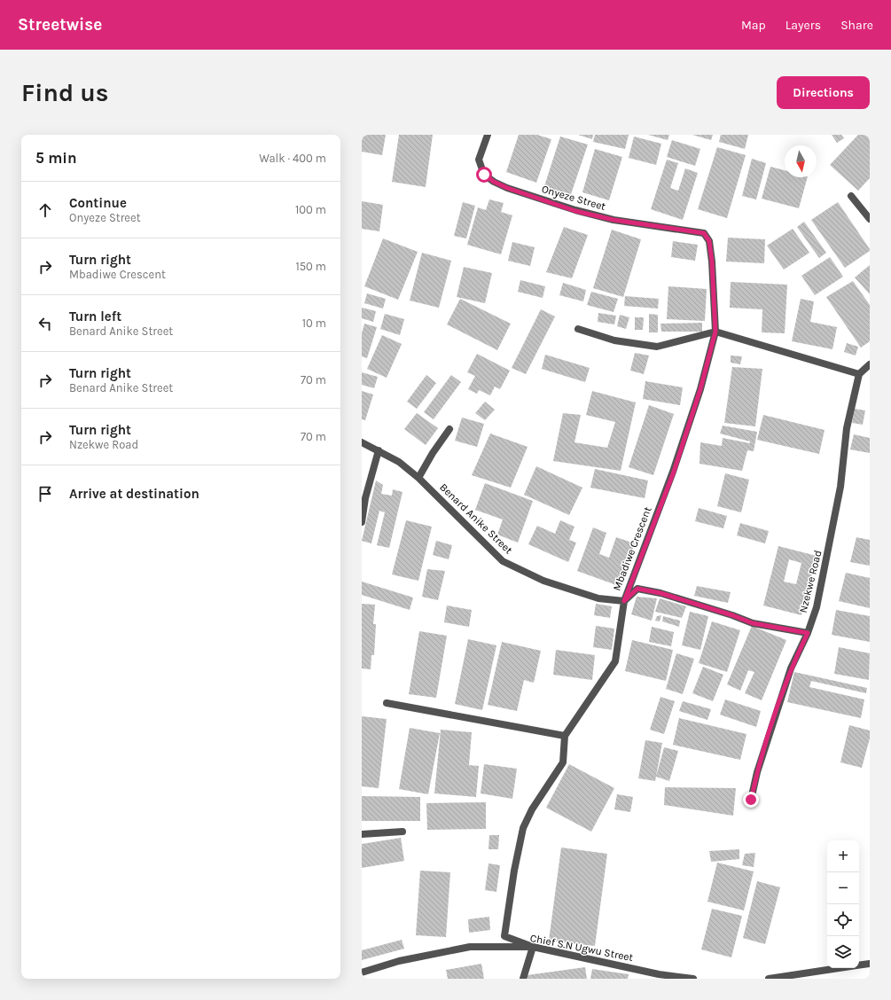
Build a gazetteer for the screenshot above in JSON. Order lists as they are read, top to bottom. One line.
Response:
{"streets":{"street":["Onyeze Street","Benard Anike Street","Mbadiwe Crescent","Nzekwe Road","Chief S.N Ugwu Street"]},"crossings":[["Onyeze Street","Mbadiwe Crescent"],["Benard Anike Street","Mbadiwe Crescent"]],"north":"bottom","page":{"header":"Streetwise","nav":["Map","Layers","Share"],"buttons":"Directions","title":"Find us","heading":["5 min","Walk · 400 m"],"list":[["Continue","Onyeze Street","100 m"],["Turn right","Mbadiwe Crescent","150 m"],["Turn left","Benard Anike Street","10 m"],["Turn right","Benard Anike Street","70 m"],["Turn right","Nzekwe Road","70 m"],"Arrive at destination"],"map_buttons":["+","−"]}}
